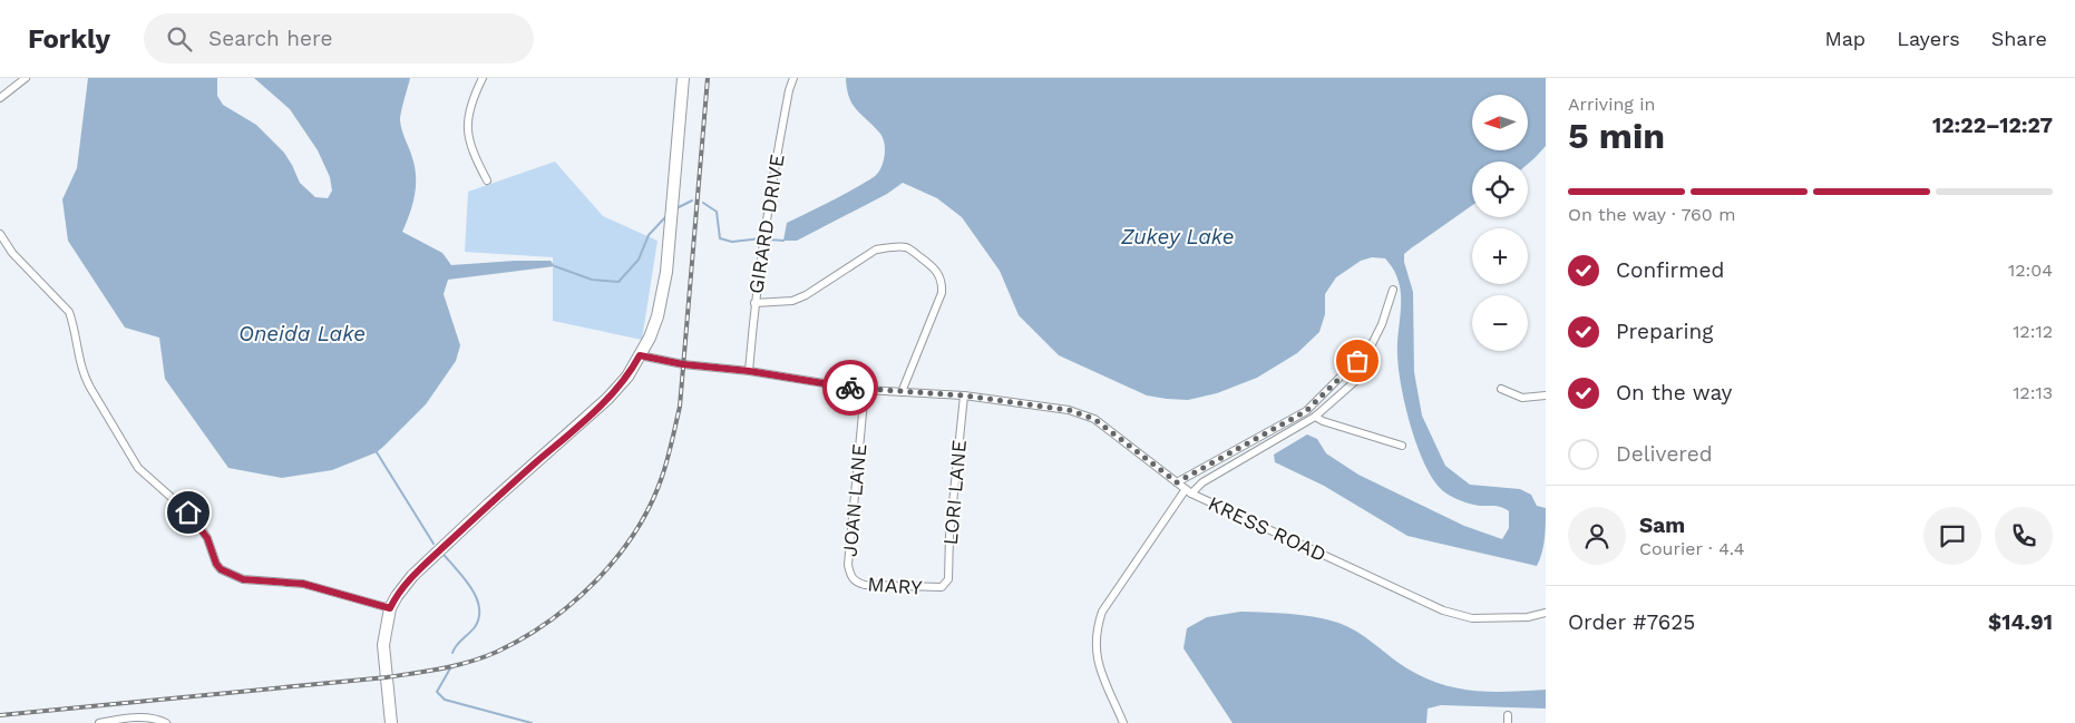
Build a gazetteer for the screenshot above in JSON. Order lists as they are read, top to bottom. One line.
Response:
{"streets":{"street":["GIRARD DRIVE","LORI LANE","JOAN LANE","KRESS ROAD","MARY"]},"crossings":[["GIRARD DRIVE","KRESS ROAD"],["LORI LANE","KRESS ROAD"],["LORI LANE","MARY"],["JOAN LANE","KRESS ROAD"],["JOAN LANE","MARY"]],"water":["Zukey Lake","Oneida Lake"],"north":"left","page":{"header":"Forkly","search":"Search here","nav":["Map","Layers","Share"],"heading":["5 min","Arriving in","12:22–12:27"],"panel":["Sam","Courier · 4.4","Order #7625","$14.91"],"map_buttons":["+","−"],"bar":"On the way · 760 m","list":[["Confirmed","12:04"],["Preparing","12:12"],["On the way","12:13"],"Delivered"]}}
